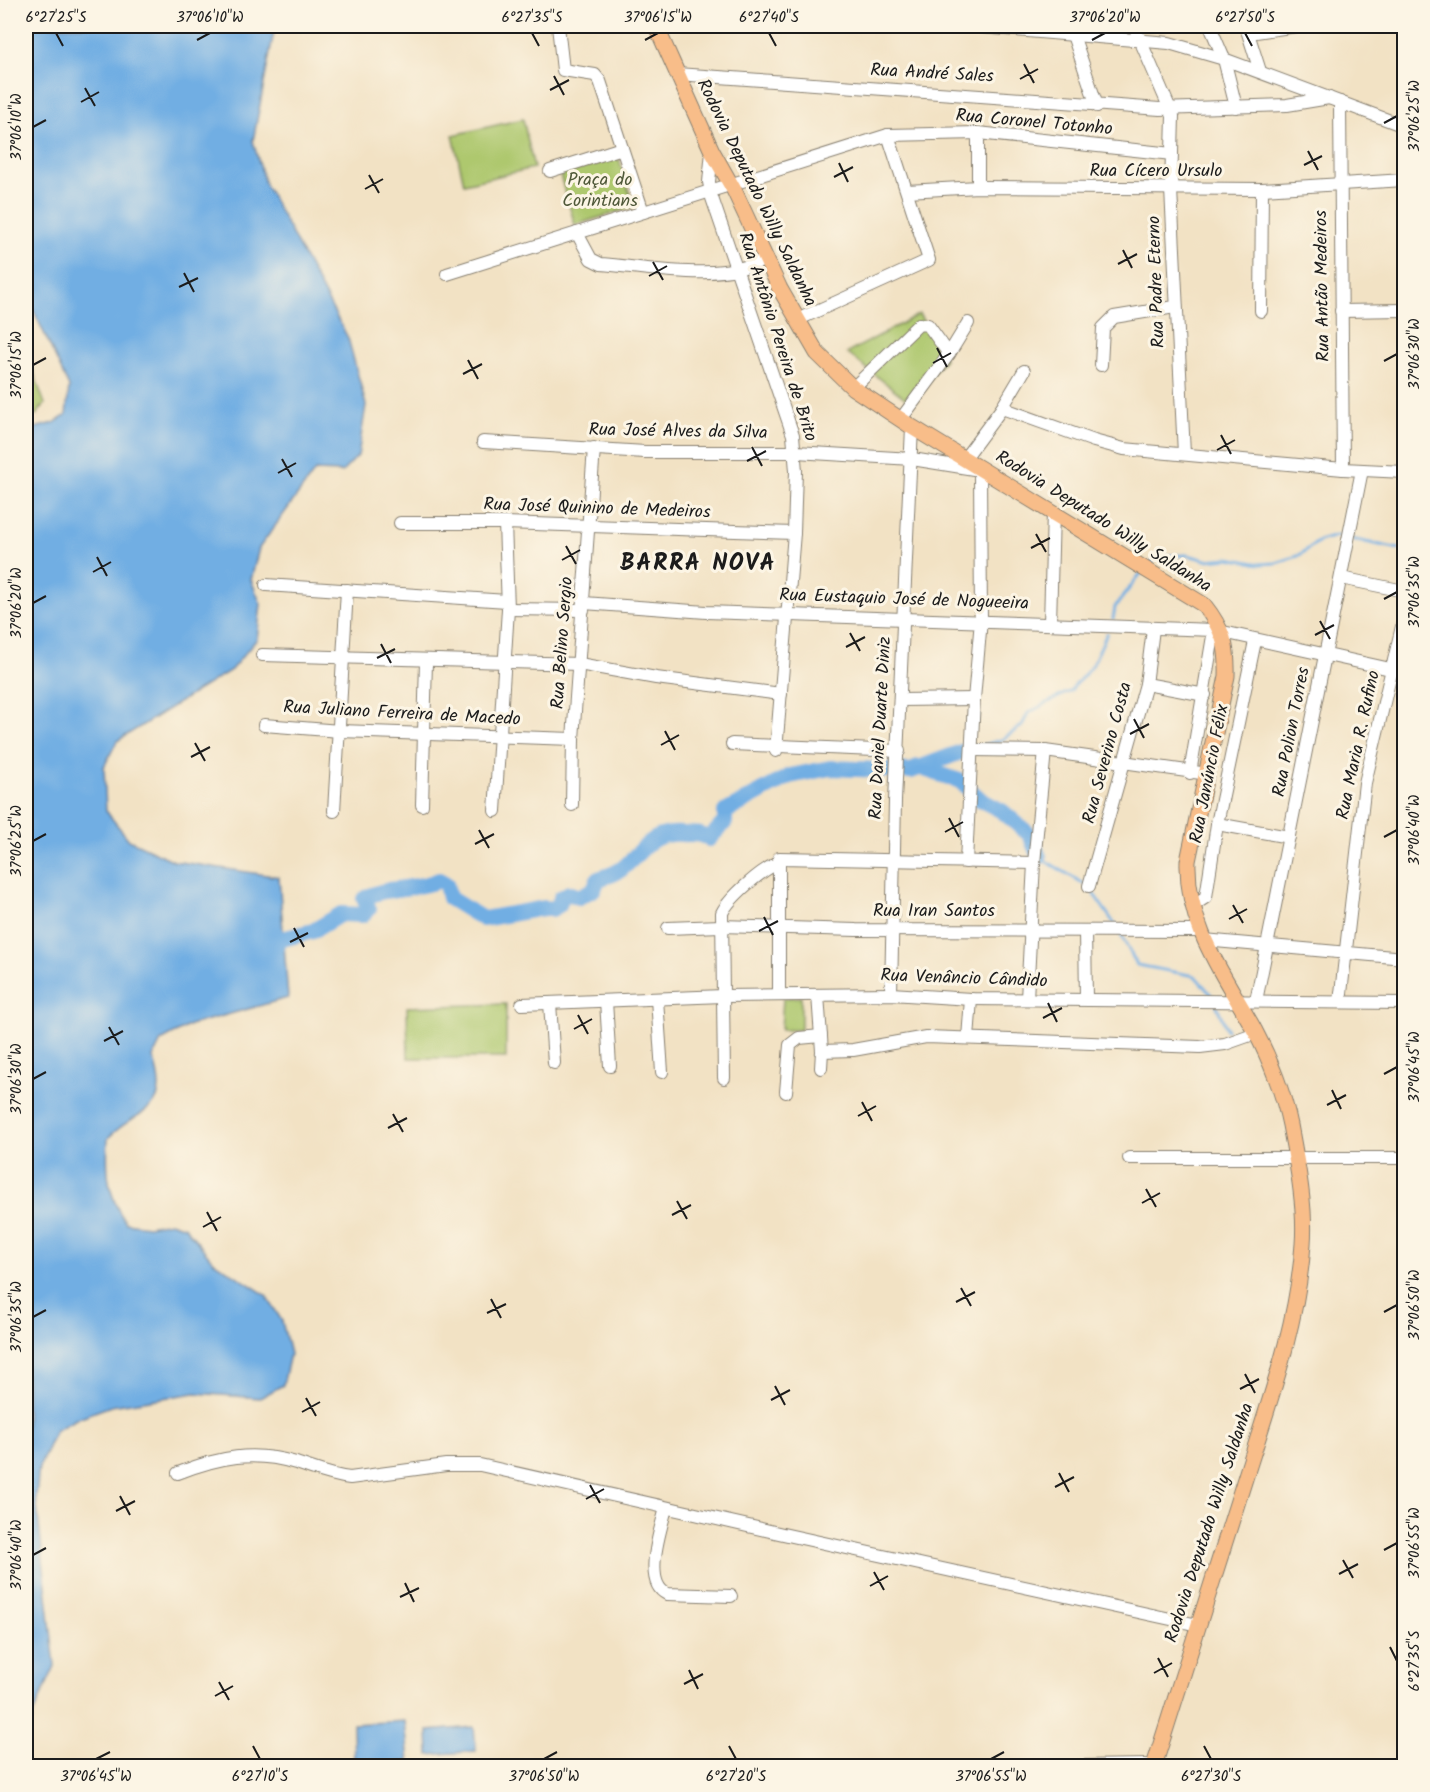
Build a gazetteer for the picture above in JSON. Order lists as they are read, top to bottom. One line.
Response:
{"streets":{"main road":["Rodovia Deputado Willy Saldanha"],"street":["Rua André Sales","Rua Coronel Totonho","Rua Cícero Ursulo","Rua Padre Eterno","Rua Antão Medeiros","Rua Antônio Pereira de Brito","Rua José Alves da Silva","Rua José Quinino de Medeiros","Rua Eustaquio José de Nogueeira","Rua Belino Sergio","Rua Juliano Ferreira de Macedo","Rua Daniel Duarte Diniz","Rua Polion Torres","Rua Maria R. Rufino","Rua Severino Costa","Rua Janúncio Félix","Rua Iran Santos","Rua Venâncio Cândido"]},"crossings":[["Rua André Sales","Rodovia Deputado Willy Saldanha"],["Rua André Sales","Rua Padre Eterno"],["Rua André Sales","Rua Antão Medeiros"],["Rua Coronel Totonho","Rodovia Deputado Willy Saldanha"],["Rua Coronel Totonho","Rua Padre Eterno"],["Rua Coronel Totonho","Rua Antônio Pereira de Brito"],["Rua Cícero Ursulo","Rua Padre Eterno"],["Rua Cícero Ursulo","Rua Antão Medeiros"],["Rodovia Deputado Willy Saldanha","Rua Antônio Pereira de Brito"],["Rodovia Deputado Willy Saldanha","Rua José Alves da Silva"],["Rodovia Deputado Willy Saldanha","Rua Eustaquio José de Nogueeira"],["Rodovia Deputado Willy Saldanha","Rua Daniel Duarte Diniz"],["Rodovia Deputado Willy Saldanha","Rua Janúncio Félix"],["Rodovia Deputado Willy Saldanha","Rua Iran Santos"],["Rodovia Deputado Willy Saldanha","Rua Venâncio Cândido"],["Rua Antônio Pereira de Brito","Rua José Alves da Silva"],["Rua Antônio Pereira de Brito","Rua José Quinino de Medeiros"],["Rua Antônio Pereira de Brito","Rua Eustaquio José de Nogueeira"],["Rua José Alves da Silva","Rua Belino Sergio"],["Rua José Alves da Silva","Rua Daniel Duarte Diniz"],["Rua José Quinino de Medeiros","Rua Belino Sergio"],["Rua Eustaquio José de Nogueeira","Rua Belino Sergio"],["Rua Eustaquio José de Nogueeira","Rua Daniel Duarte Diniz"],["Rua Eustaquio José de Nogueeira","Rua Polion Torres"],["Rua Eustaquio José de Nogueeira","Rua Maria R. Rufino"],["Rua Eustaquio José de Nogueeira","Rua Severino Costa"],["Rua Eustaquio José de Nogueeira","Rua Janúncio Félix"],["Rua Belino Sergio","Rua Juliano Ferreira de Macedo"],["Rua Daniel Duarte Diniz","Rua Iran Santos"],["Rua Daniel Duarte Diniz","Rua Venâncio Cândido"],["Rua Polion Torres","Rua Iran Santos"],["Rua Polion Torres","Rua Venâncio Cândido"],["Rua Maria R. Rufino","Rua Iran Santos"],["Rua Maria R. Rufino","Rua Venâncio Cândido"]],"districts":["BARRA NOVA"],"parks":["Praça do Corintians"],"coordinates":["6°27'25\"S","37°06'10\"W","6°27'35\"S","37°06'15\"W","6°27'40\"S","37°06'20\"W","6°27'50\"S","37°06'25\"W","37°06'30\"W","37°06'35\"W","37°06'40\"W","37°06'45\"W","37°06'50\"W","37°06'55\"W","6°27'10\"S","6°27'20\"S","6°27'30\"S"]}
